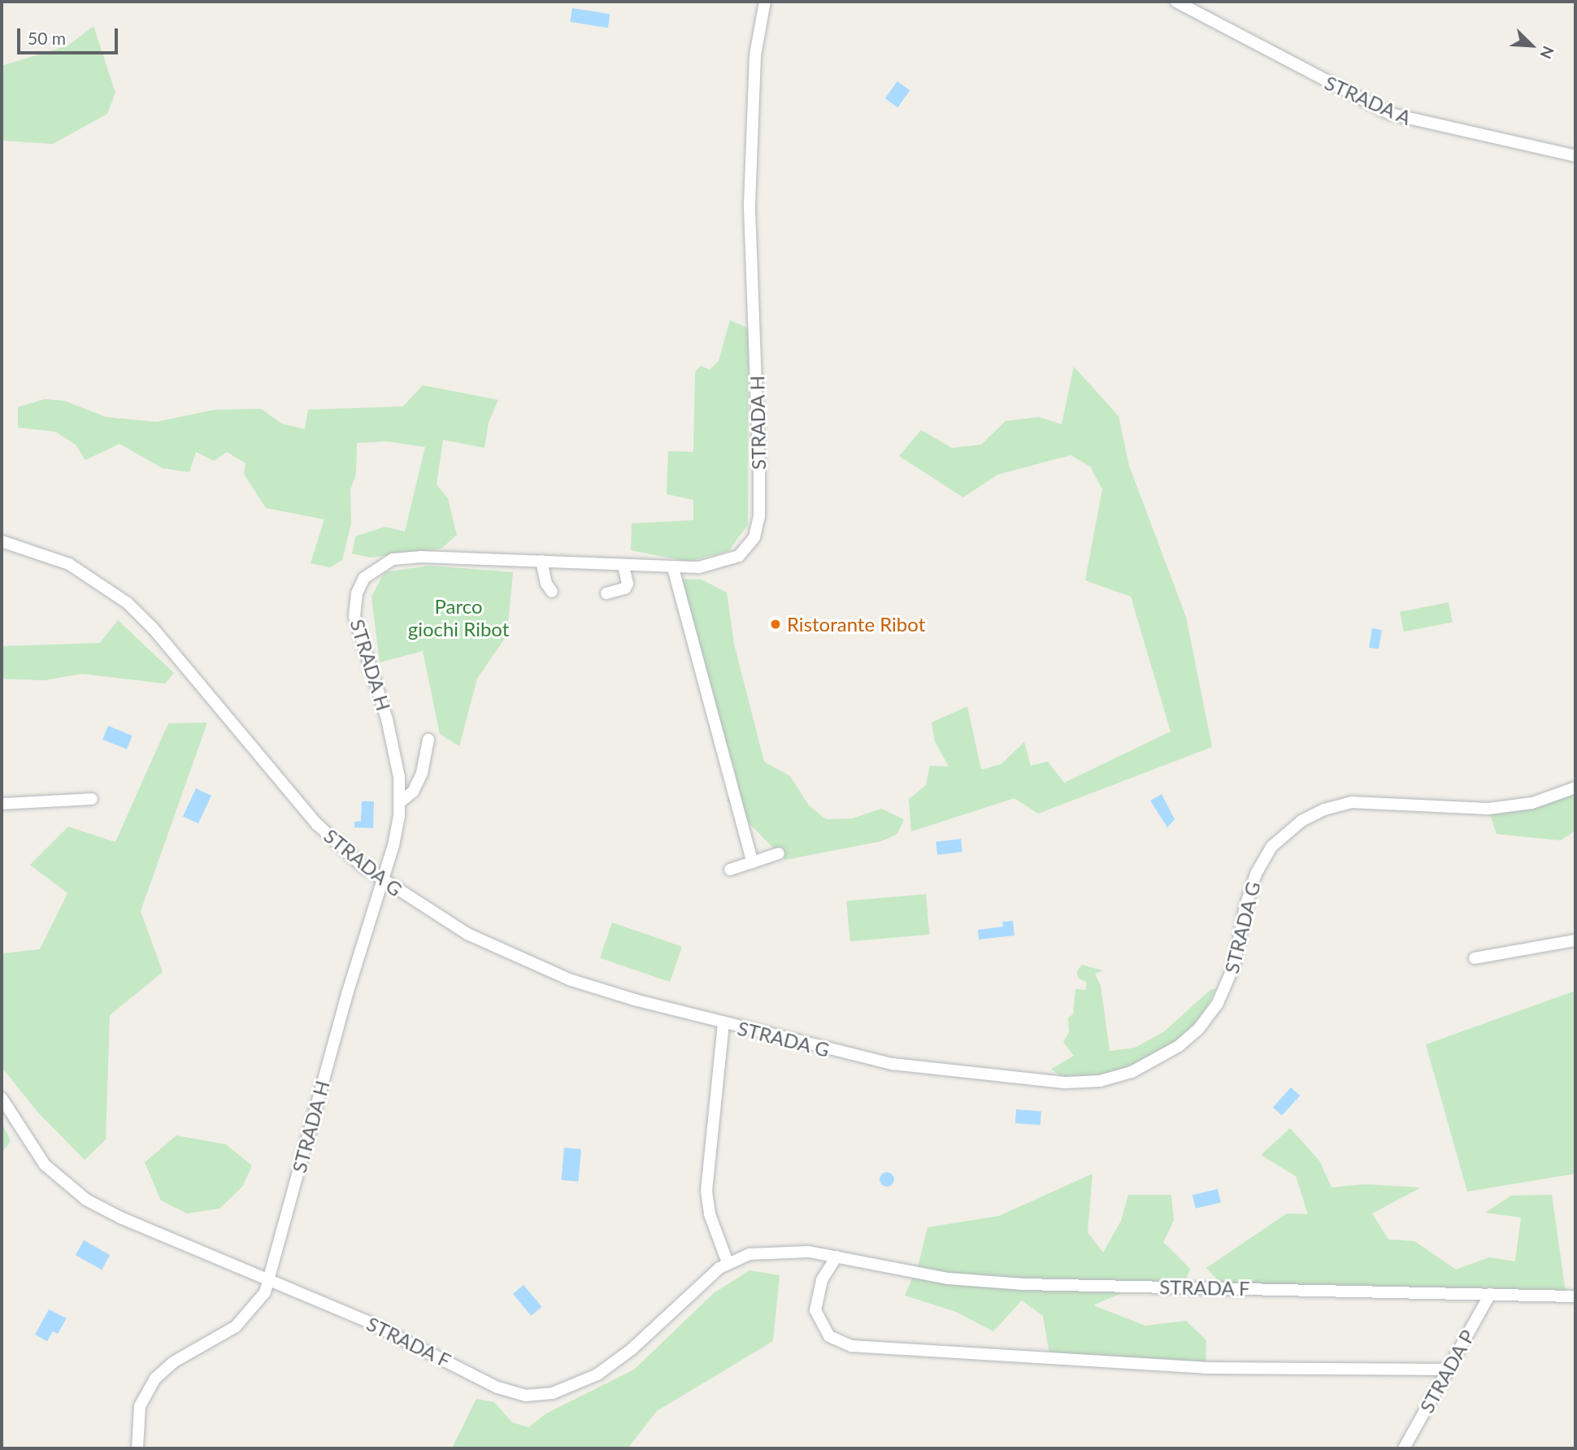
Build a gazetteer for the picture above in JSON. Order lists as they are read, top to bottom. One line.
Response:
{"streets":{"street":["STRADA A","STRADA H","STRADA G","STRADA F","STRADA P"]},"crossings":[["STRADA H","STRADA G"],["STRADA H","STRADA F"],["STRADA F","STRADA P"]],"parks":["Parco giochi Ribot"],"places":["Ristorante Ribot"],"scale_bar":"50 m","north":"bottom right"}
